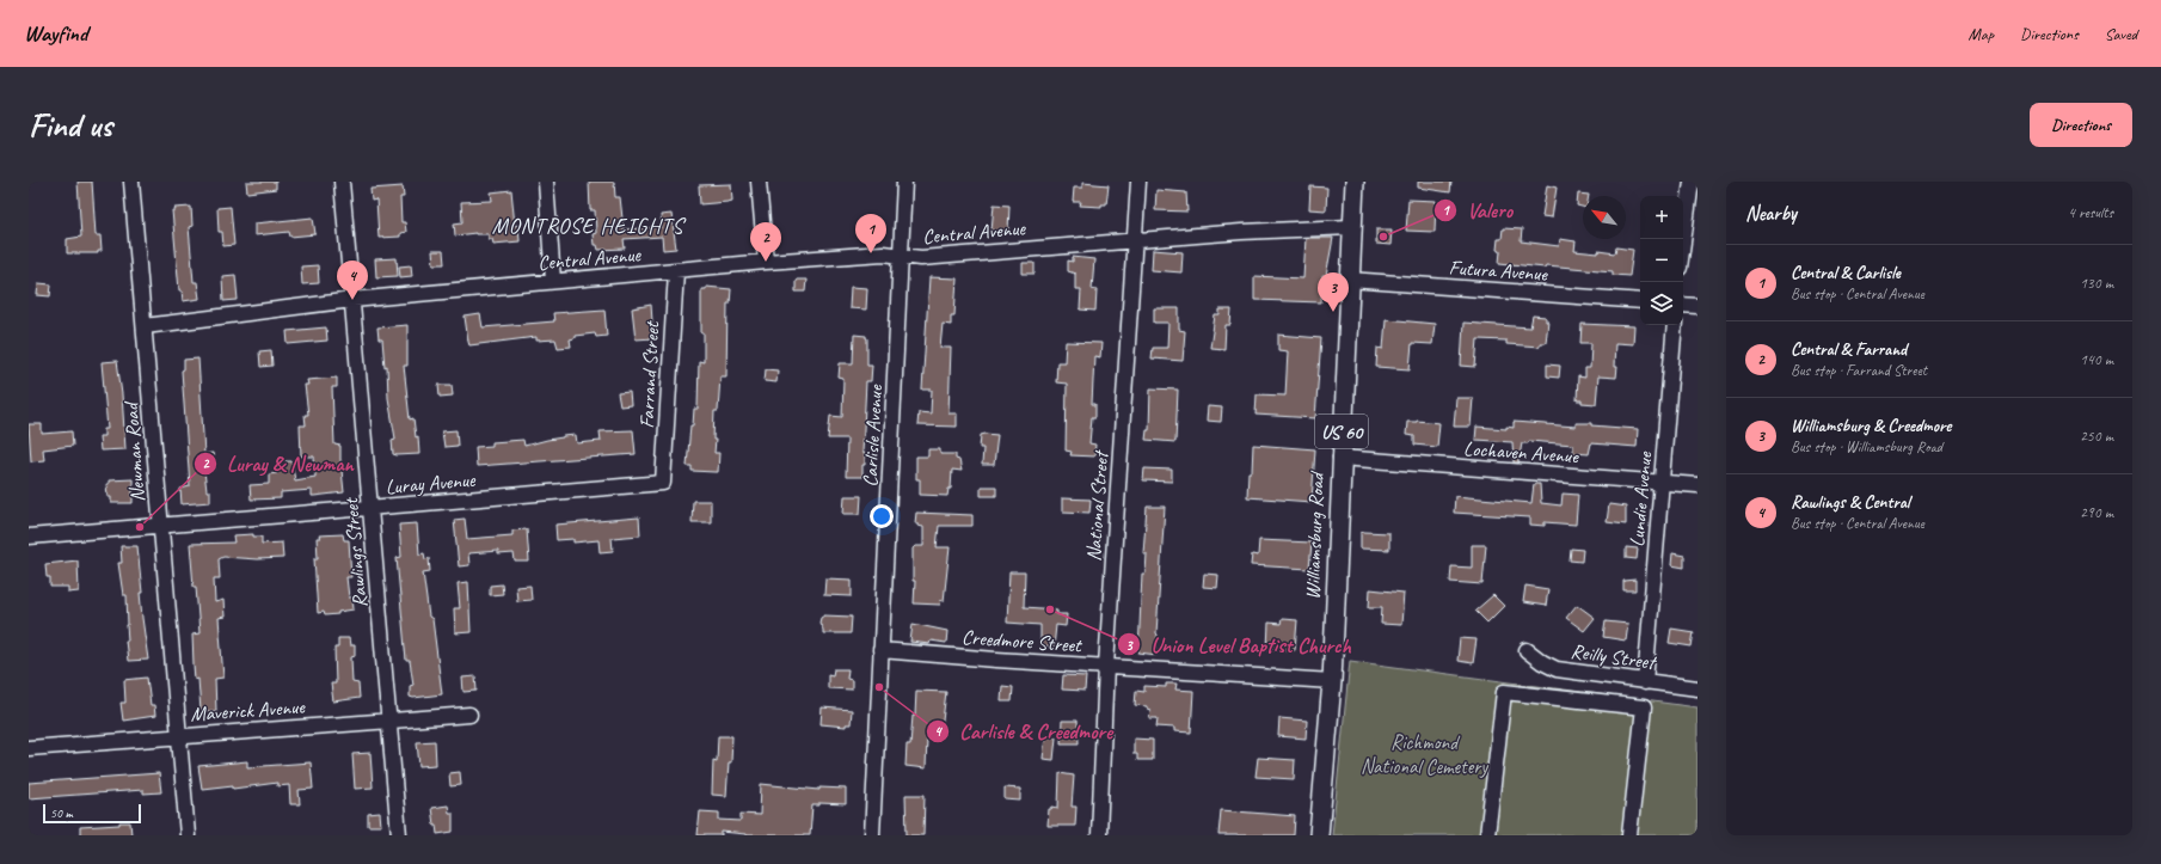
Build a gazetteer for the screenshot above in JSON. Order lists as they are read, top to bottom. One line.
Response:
{"streets":{"main road":["US 60","Williamsburg Road"],"street":["Central Avenue","Futura Avenue","Farrand Street","Carlisle Avenue","Lochaven Avenue","Newman Road","Luray Avenue","Lundie Avenue","National Street","Rawlings Street","Creedmore Street","Reilly Street","Maverick Avenue"]},"crossings":[["Central Avenue","Farrand Street"],["Central Avenue","Carlisle Avenue"],["Central Avenue","Newman Road"],["Central Avenue","National Street"],["Central Avenue","Williamsburg Road"],["Central Avenue","Rawlings Street"],["Futura Avenue","Williamsburg Road"],["Farrand Street","Luray Avenue"],["Carlisle Avenue","Creedmore Street"],["Lochaven Avenue","Lundie Avenue"],["Lochaven Avenue","Williamsburg Road"],["Newman Road","Luray Avenue"],["Newman Road","Maverick Avenue"],["Luray Avenue","Rawlings Street"],["Lundie Avenue","Reilly Street"],["National Street","Creedmore Street"],["Williamsburg Road","Creedmore Street"],["Rawlings Street","Maverick Avenue"]],"districts":["MONTROSE HEIGHTS"],"parks":["Richmond National Cemetery"],"places":["Valero","Luray & Newman","Union Level Baptist Church","Carlisle & Creedmore"],"scale_bar":"50 m","north":"top left","page":{"header":"Wayfind","nav":["Map","Directions","Saved"],"buttons":"Directions","title":"Find us","heading":["Nearby","4 results"],"map_buttons":["+","−"],"pins":["1","2","4","3"],"list":[{"mark":"1","name":"Central & Carlisle","note":"Bus stop · Central Avenue","value":"130 m"},{"mark":"2","name":"Central & Farrand","note":"Bus stop · Farrand Street","value":"140 m"},{"mark":"3","name":"Williamsburg & Creedmore","note":"Bus stop · Williamsburg Road","value":"250 m"},{"mark":"4","name":"Rawlings & Central","note":"Bus stop · Central Avenue","value":"290 m"}],"scale":"50 m"}}
